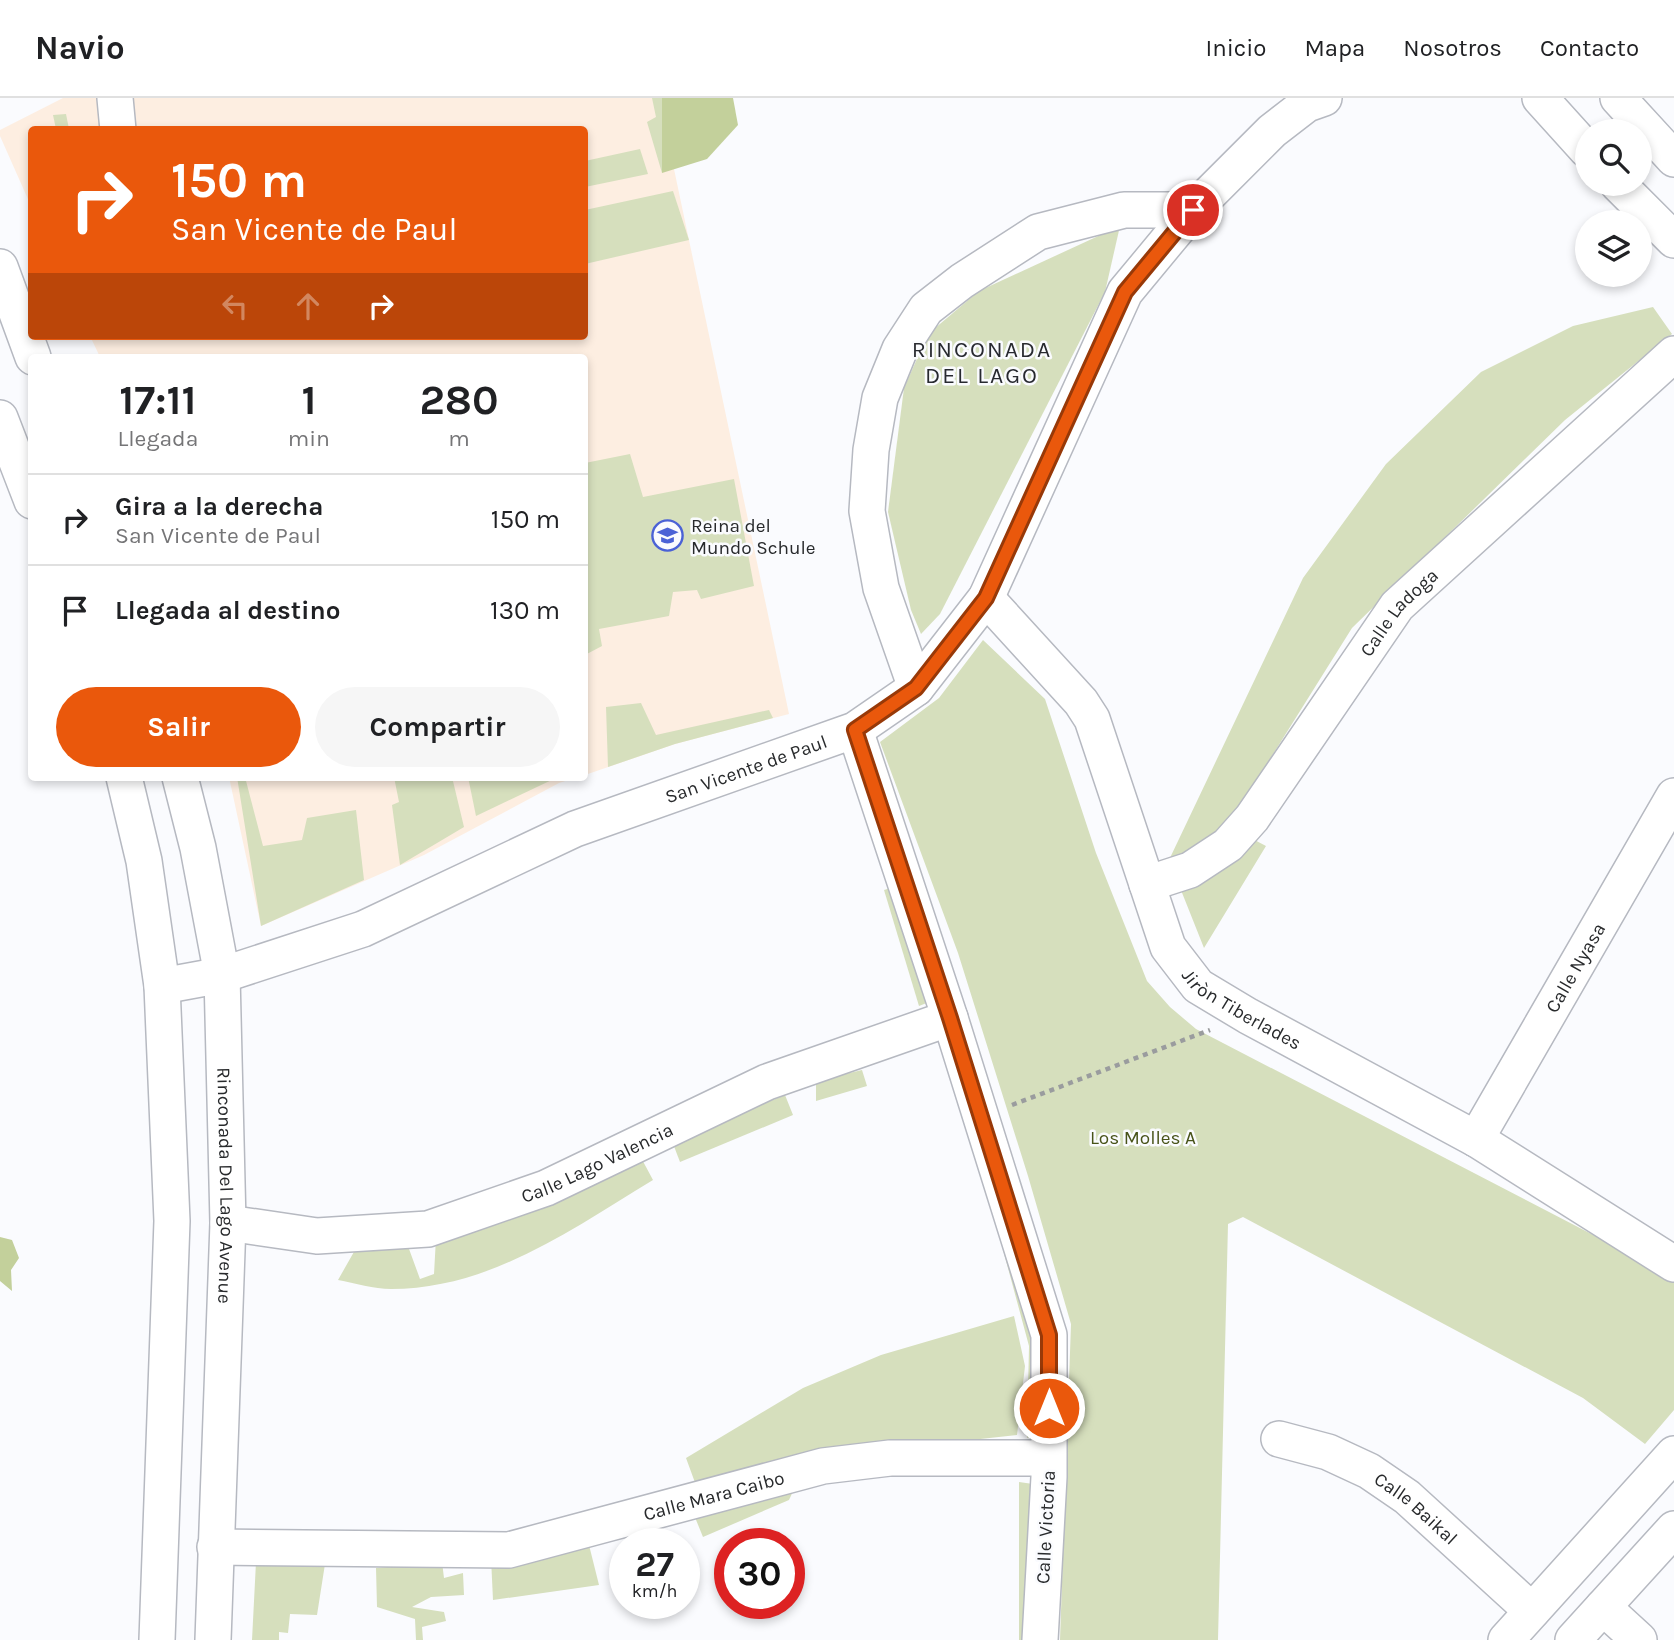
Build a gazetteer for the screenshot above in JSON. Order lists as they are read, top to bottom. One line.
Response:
{"streets":{"street":["Calle Ladoga","San Vicente de Paul","Calle Nyasa","Jiròn Tiberlades","Calle Lago Valencia","Rinconada Del Lago Avenue","Calle Mara Caibo","Calle Baikal","Calle Victoria"]},"crossings":[["Calle Ladoga","Jiròn Tiberlades"],["San Vicente de Paul","Jiròn Tiberlades"],["San Vicente de Paul","Rinconada Del Lago Avenue"],["San Vicente de Paul","Calle Victoria"],["Calle Nyasa","Jiròn Tiberlades"],["Calle Lago Valencia","Rinconada Del Lago Avenue"],["Calle Lago Valencia","Calle Victoria"],["Rinconada Del Lago Avenue","Calle Mara Caibo"],["Calle Mara Caibo","Calle Victoria"]],"districts":["RINCONADA DEL LAGO"],"parks":["Los Molles A"],"places":{"school or university":["Reina del Mundo Schule"]},"page":{"header":"Navio","nav":["Inicio","Mapa","Nosotros","Contacto"],"turn":["150 m","San Vicente de Paul"],"eta":["17:11","Llegada","1","min","280","m"],"list":[{"name":"Gira a la derecha","note":"San Vicente de Paul","value":"150 m"},{"name":"Llegada al destino","value":"130 m"}],"buttons":["Salir","Compartir"],"speed":"27 km/h","limit":"30"}}
